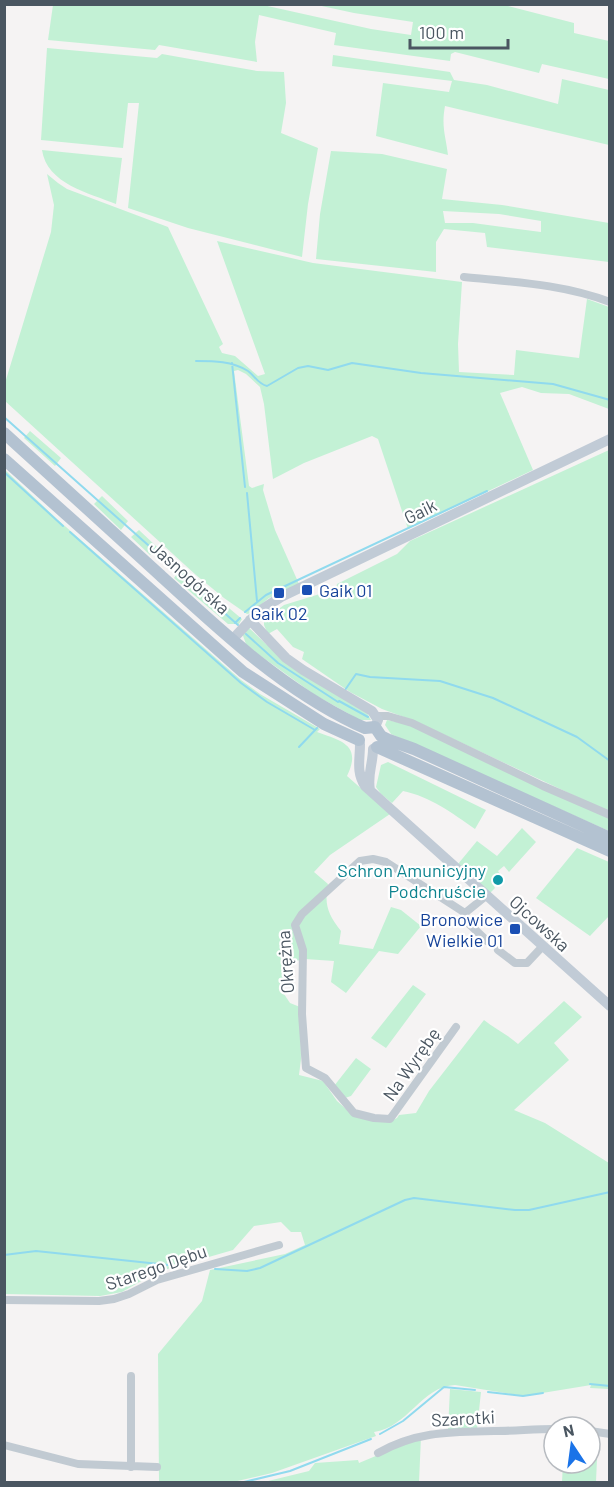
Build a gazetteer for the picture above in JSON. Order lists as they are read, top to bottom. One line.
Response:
{"streets":{"main road":["Jasnogórska"],"street":["Gaik","Ojcowska","Okrężna","Na Wyrębę","Starego Dębu","Szarotki"]},"crossings":[["Gaik","Jasnogórska"],["Jasnogórska","Ojcowska"],["Okrężna","Na Wyrębę"]],"places":{"transit":["Gaik 01","Gaik 02","Bronowice Wielkie 01"],"other":["Schron Amunicyjny Podchruście"]},"scale_bar":"100 m","north":"top"}
